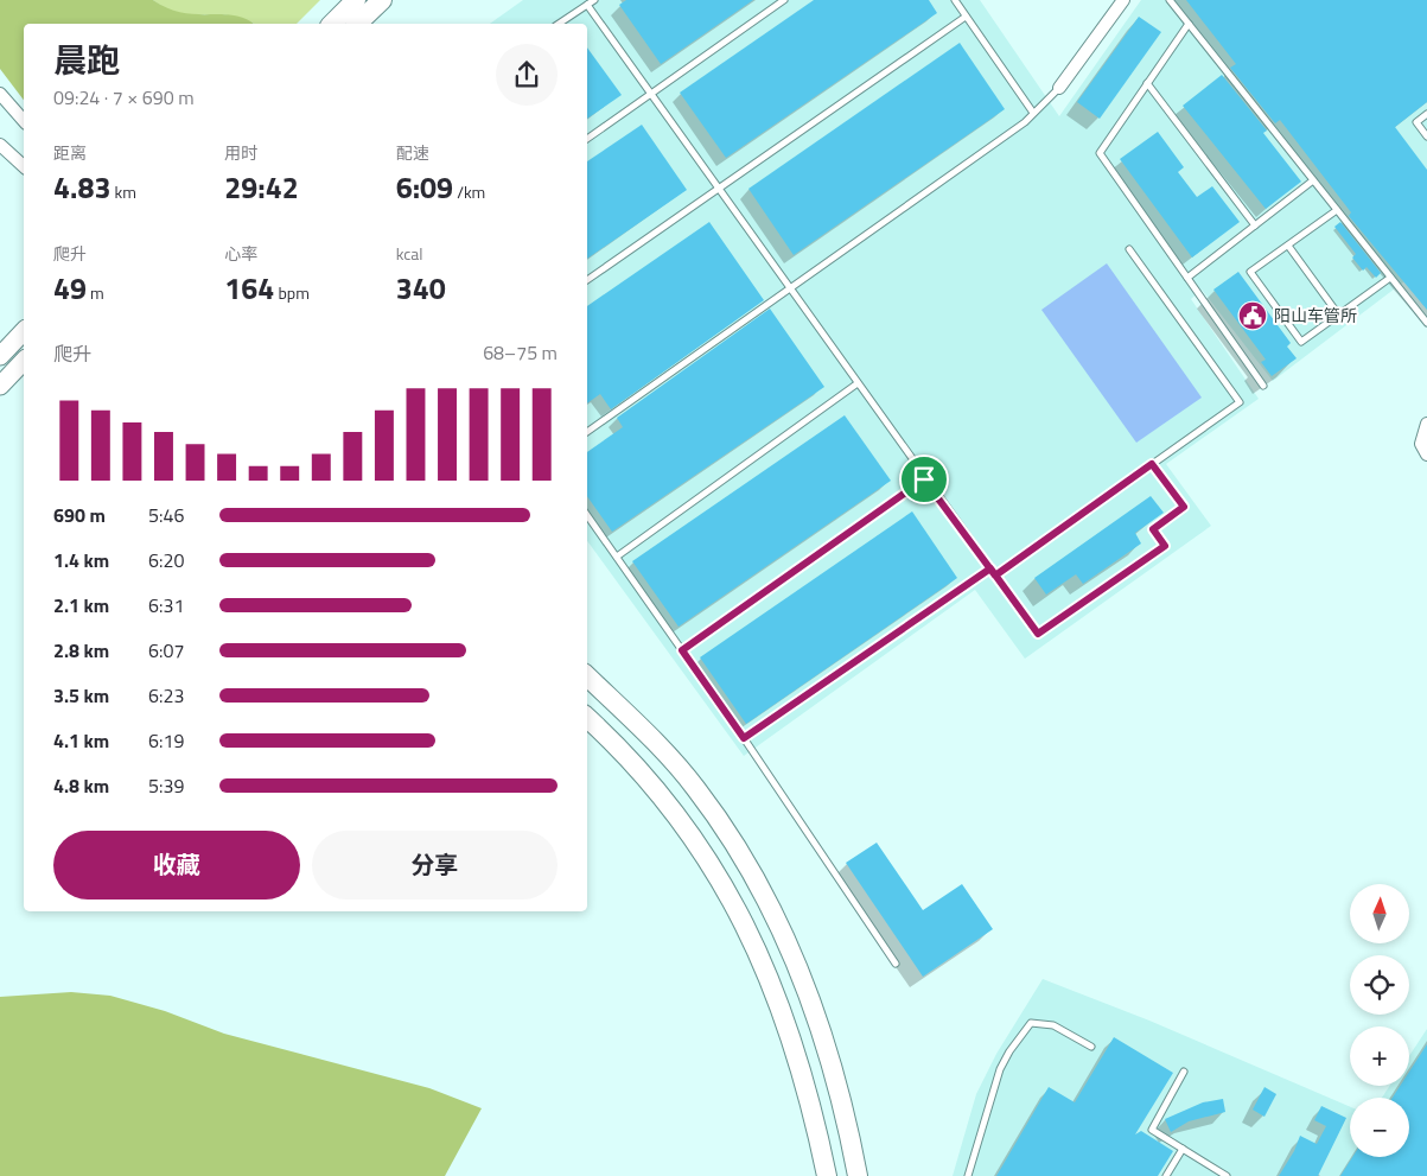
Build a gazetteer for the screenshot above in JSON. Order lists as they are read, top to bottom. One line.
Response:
{"places":{"public building":["阳山车管所"]},"north":"top","page":{"heading":["晨跑","09:24 · 7 × 690 m"],"stats":[["距离","4.83 km"],["用时","29:42"],["配速","6:09 /km"],["爬升","49 m"],["心率","164 bpm"],["kcal","340"]],"chart":["爬升","68–75 m"],"list":[{"name":"690 m","note":"5:46"},{"name":"1.4 km","note":"6:20"},{"name":"2.1 km","note":"6:31"},{"name":"2.8 km","note":"6:07"},{"name":"3.5 km","note":"6:23"},{"name":"4.1 km","note":"6:19"},{"name":"4.8 km","note":"5:39"}],"buttons":["收藏","分享"],"map_buttons":["+","−"]}}
